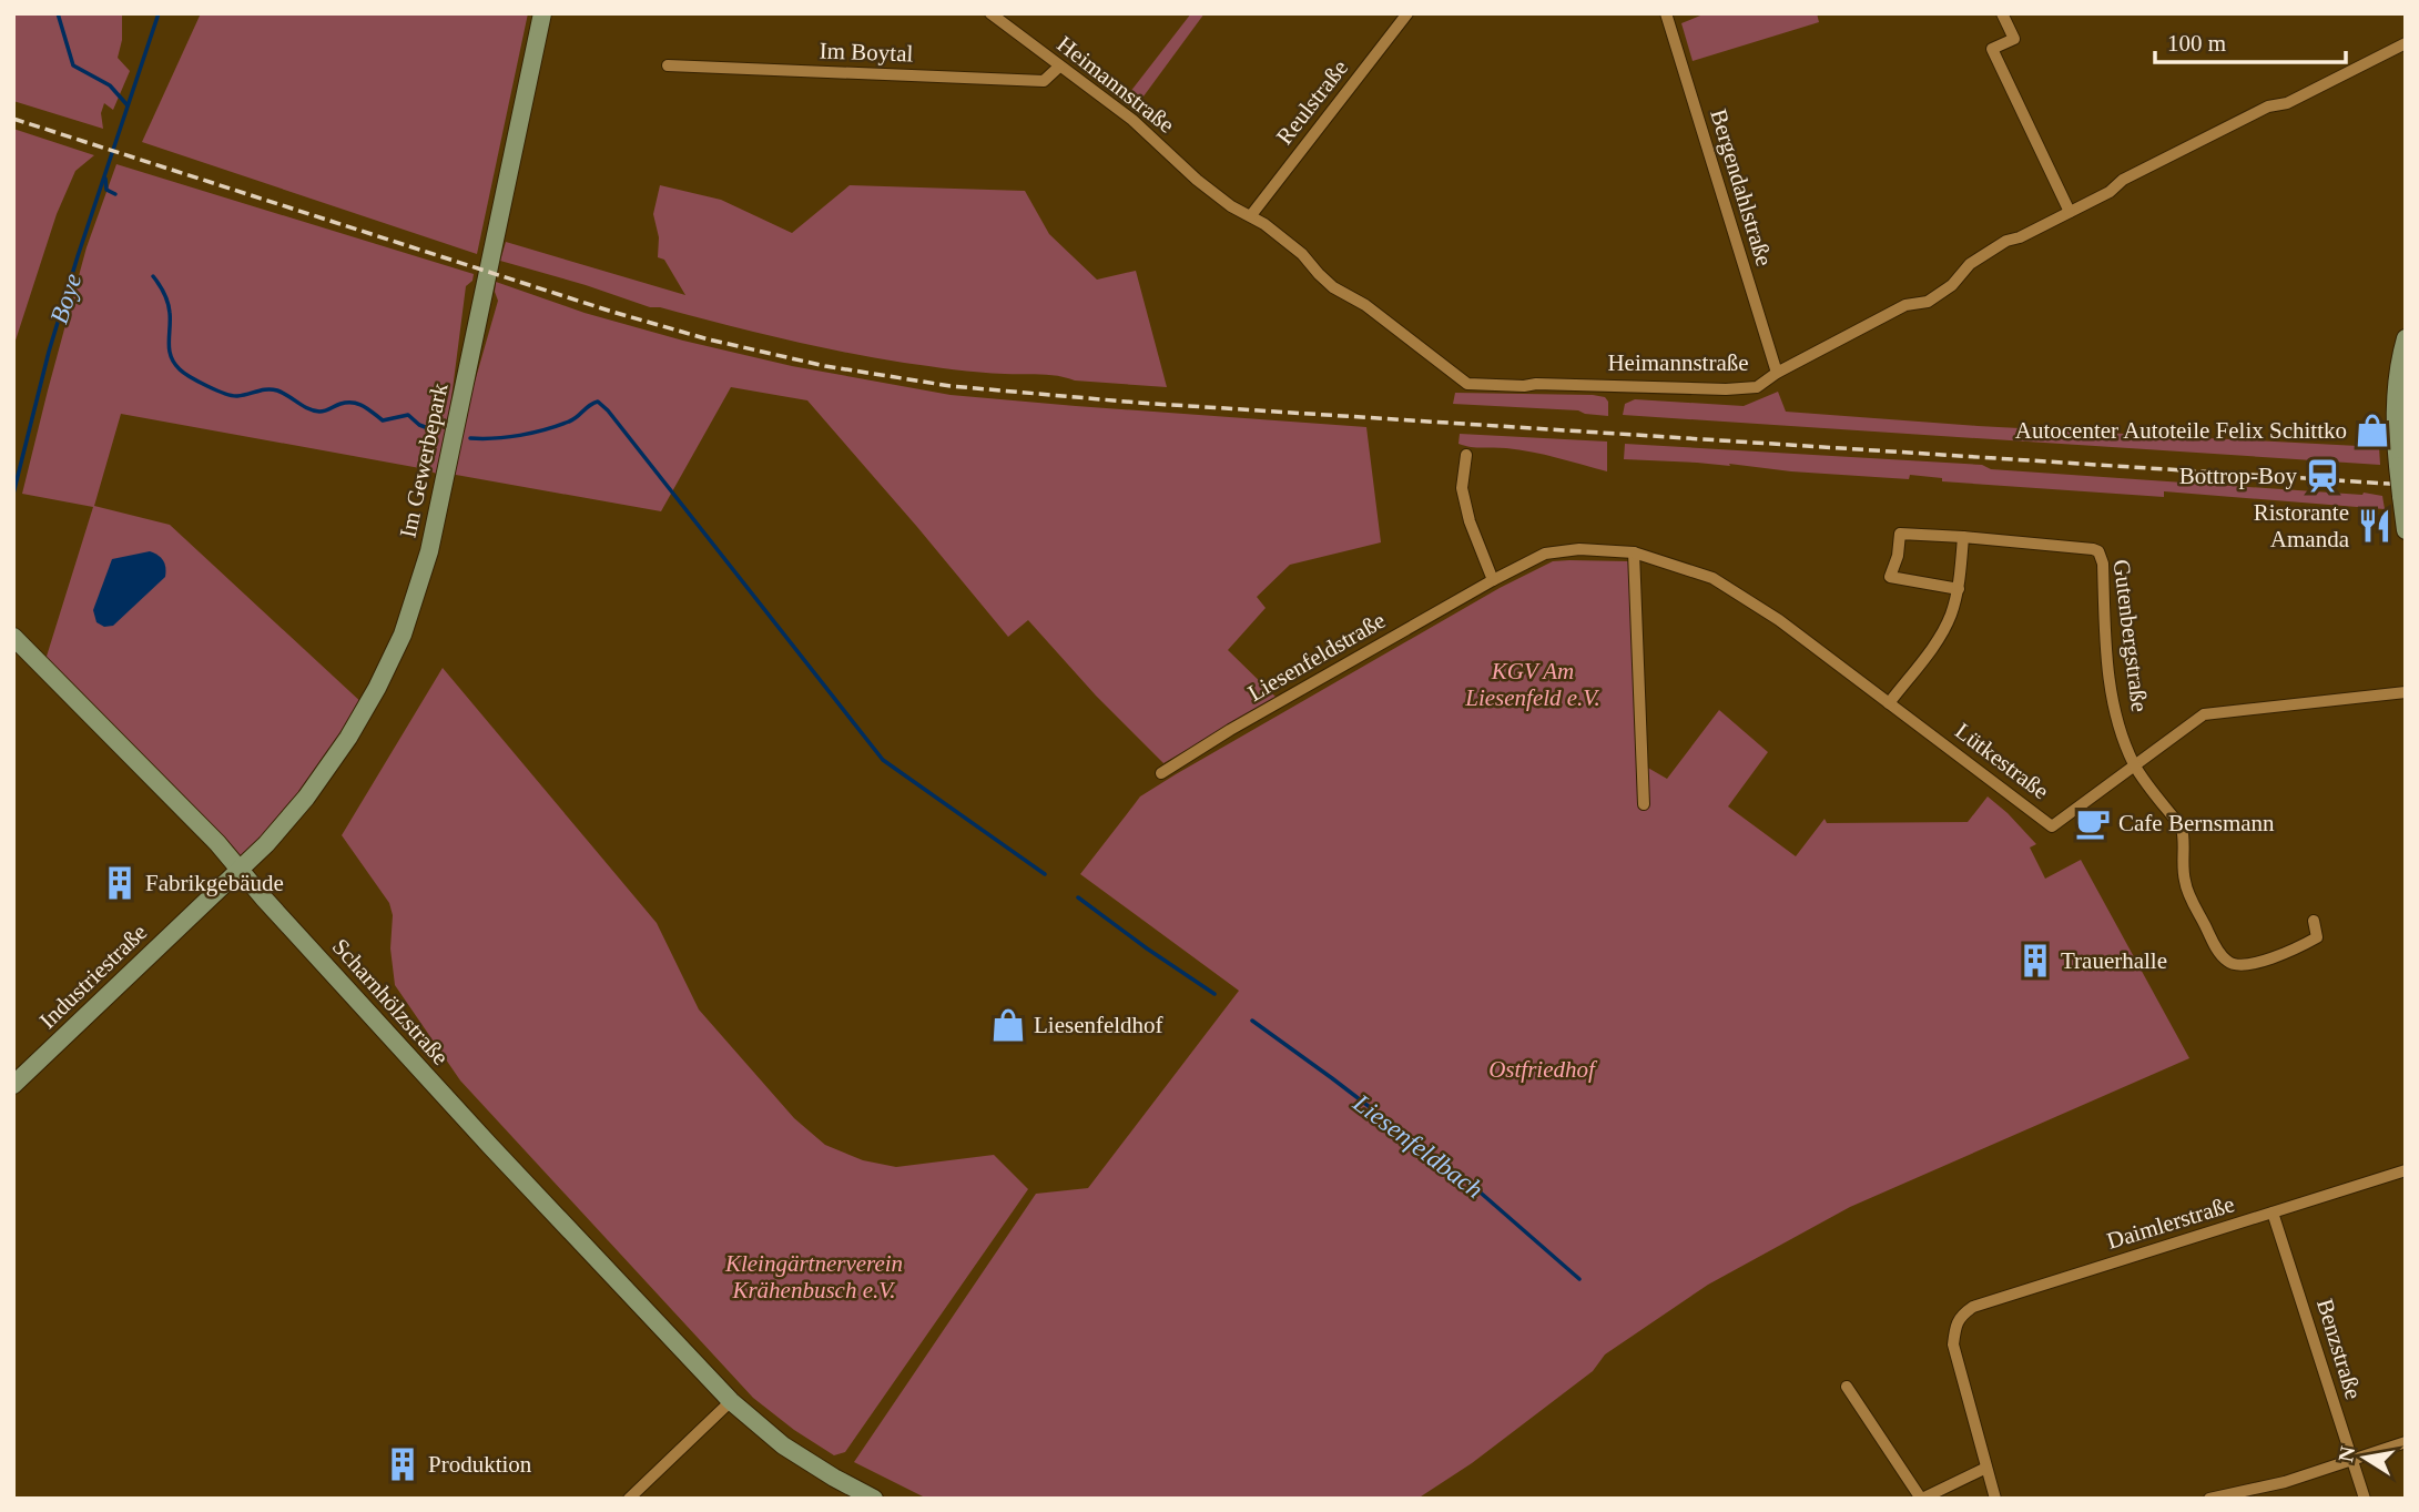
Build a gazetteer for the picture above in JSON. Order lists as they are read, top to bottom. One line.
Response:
{"streets":{"main road":["Im Gewerbepark","Industriestraße","Scharnhölzstraße"],"street":["Im Boytal","Heimannstraße","Reulstraße","Bergendahlstraße","Gutenbergstraße","Liesenfeldstraße","Lütkestraße","Daimlerstraße","Benzstraße"]},"crossings":[["Im Boytal","Heimannstraße"],["Heimannstraße","Reulstraße"],["Heimannstraße","Bergendahlstraße"],["Im Gewerbepark","Industriestraße"],["Im Gewerbepark","Scharnhölzstraße"],["Gutenbergstraße","Lütkestraße"],["Liesenfeldstraße","Lütkestraße"],["Industriestraße","Scharnhölzstraße"],["Daimlerstraße","Benzstraße"]],"water":["Boye","Liesenfeldbach"],"parks":["KGV Am Liesenfeld e.V.","Ostfriedhof","Kleingärtnerverein Krähenbusch e.V."],"places":{"shop":["Autocenter Autoteile Felix Schittko","Liesenfeldhof"],"station":["Bottrop-Boy"],"restaurant":["Ristorante Amanda"],"cafe":["Cafe Bernsmann"],"building":["Fabrikgebäude","Trauerhalle","Produktion"]},"scale_bar":"100 m","north":"left"}
